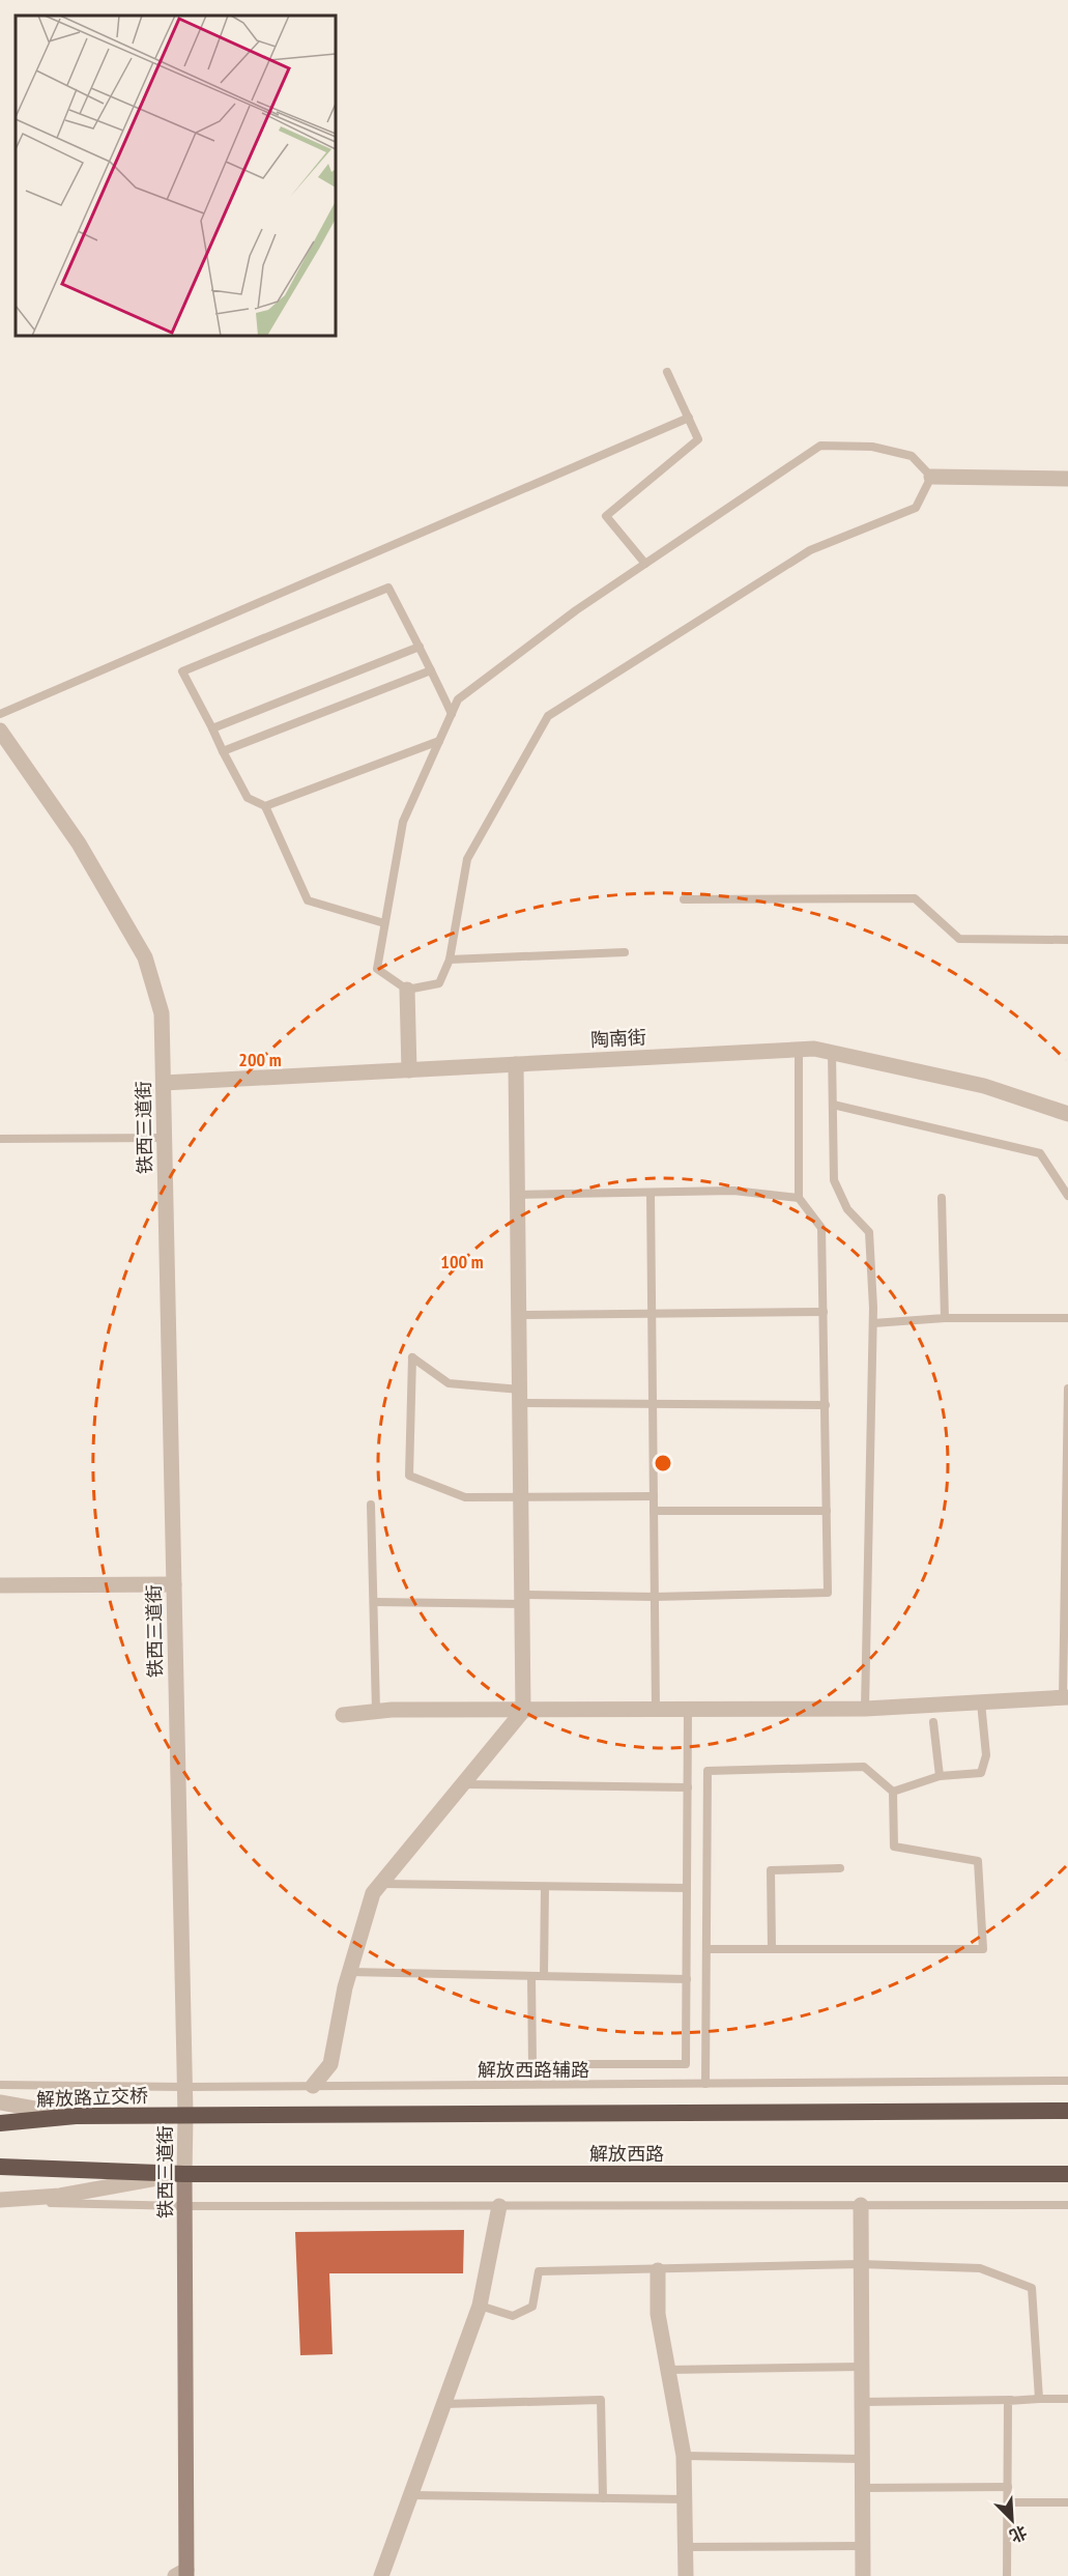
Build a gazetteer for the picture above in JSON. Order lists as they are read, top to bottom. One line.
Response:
{"streets":{"highway":["解放路立交桥","解放西路"],"main road":["铁西三道街"],"street":["陶南街"],"lane":["解放西路辅路"]},"crossings":[["陶南街","铁西三道街"],["铁西三道街","解放西路辅路"],["铁西三道街","解放路立交桥"],["铁西三道街","解放西路"]],"north":"bottom right","rings":["200 m","100 m"]}
